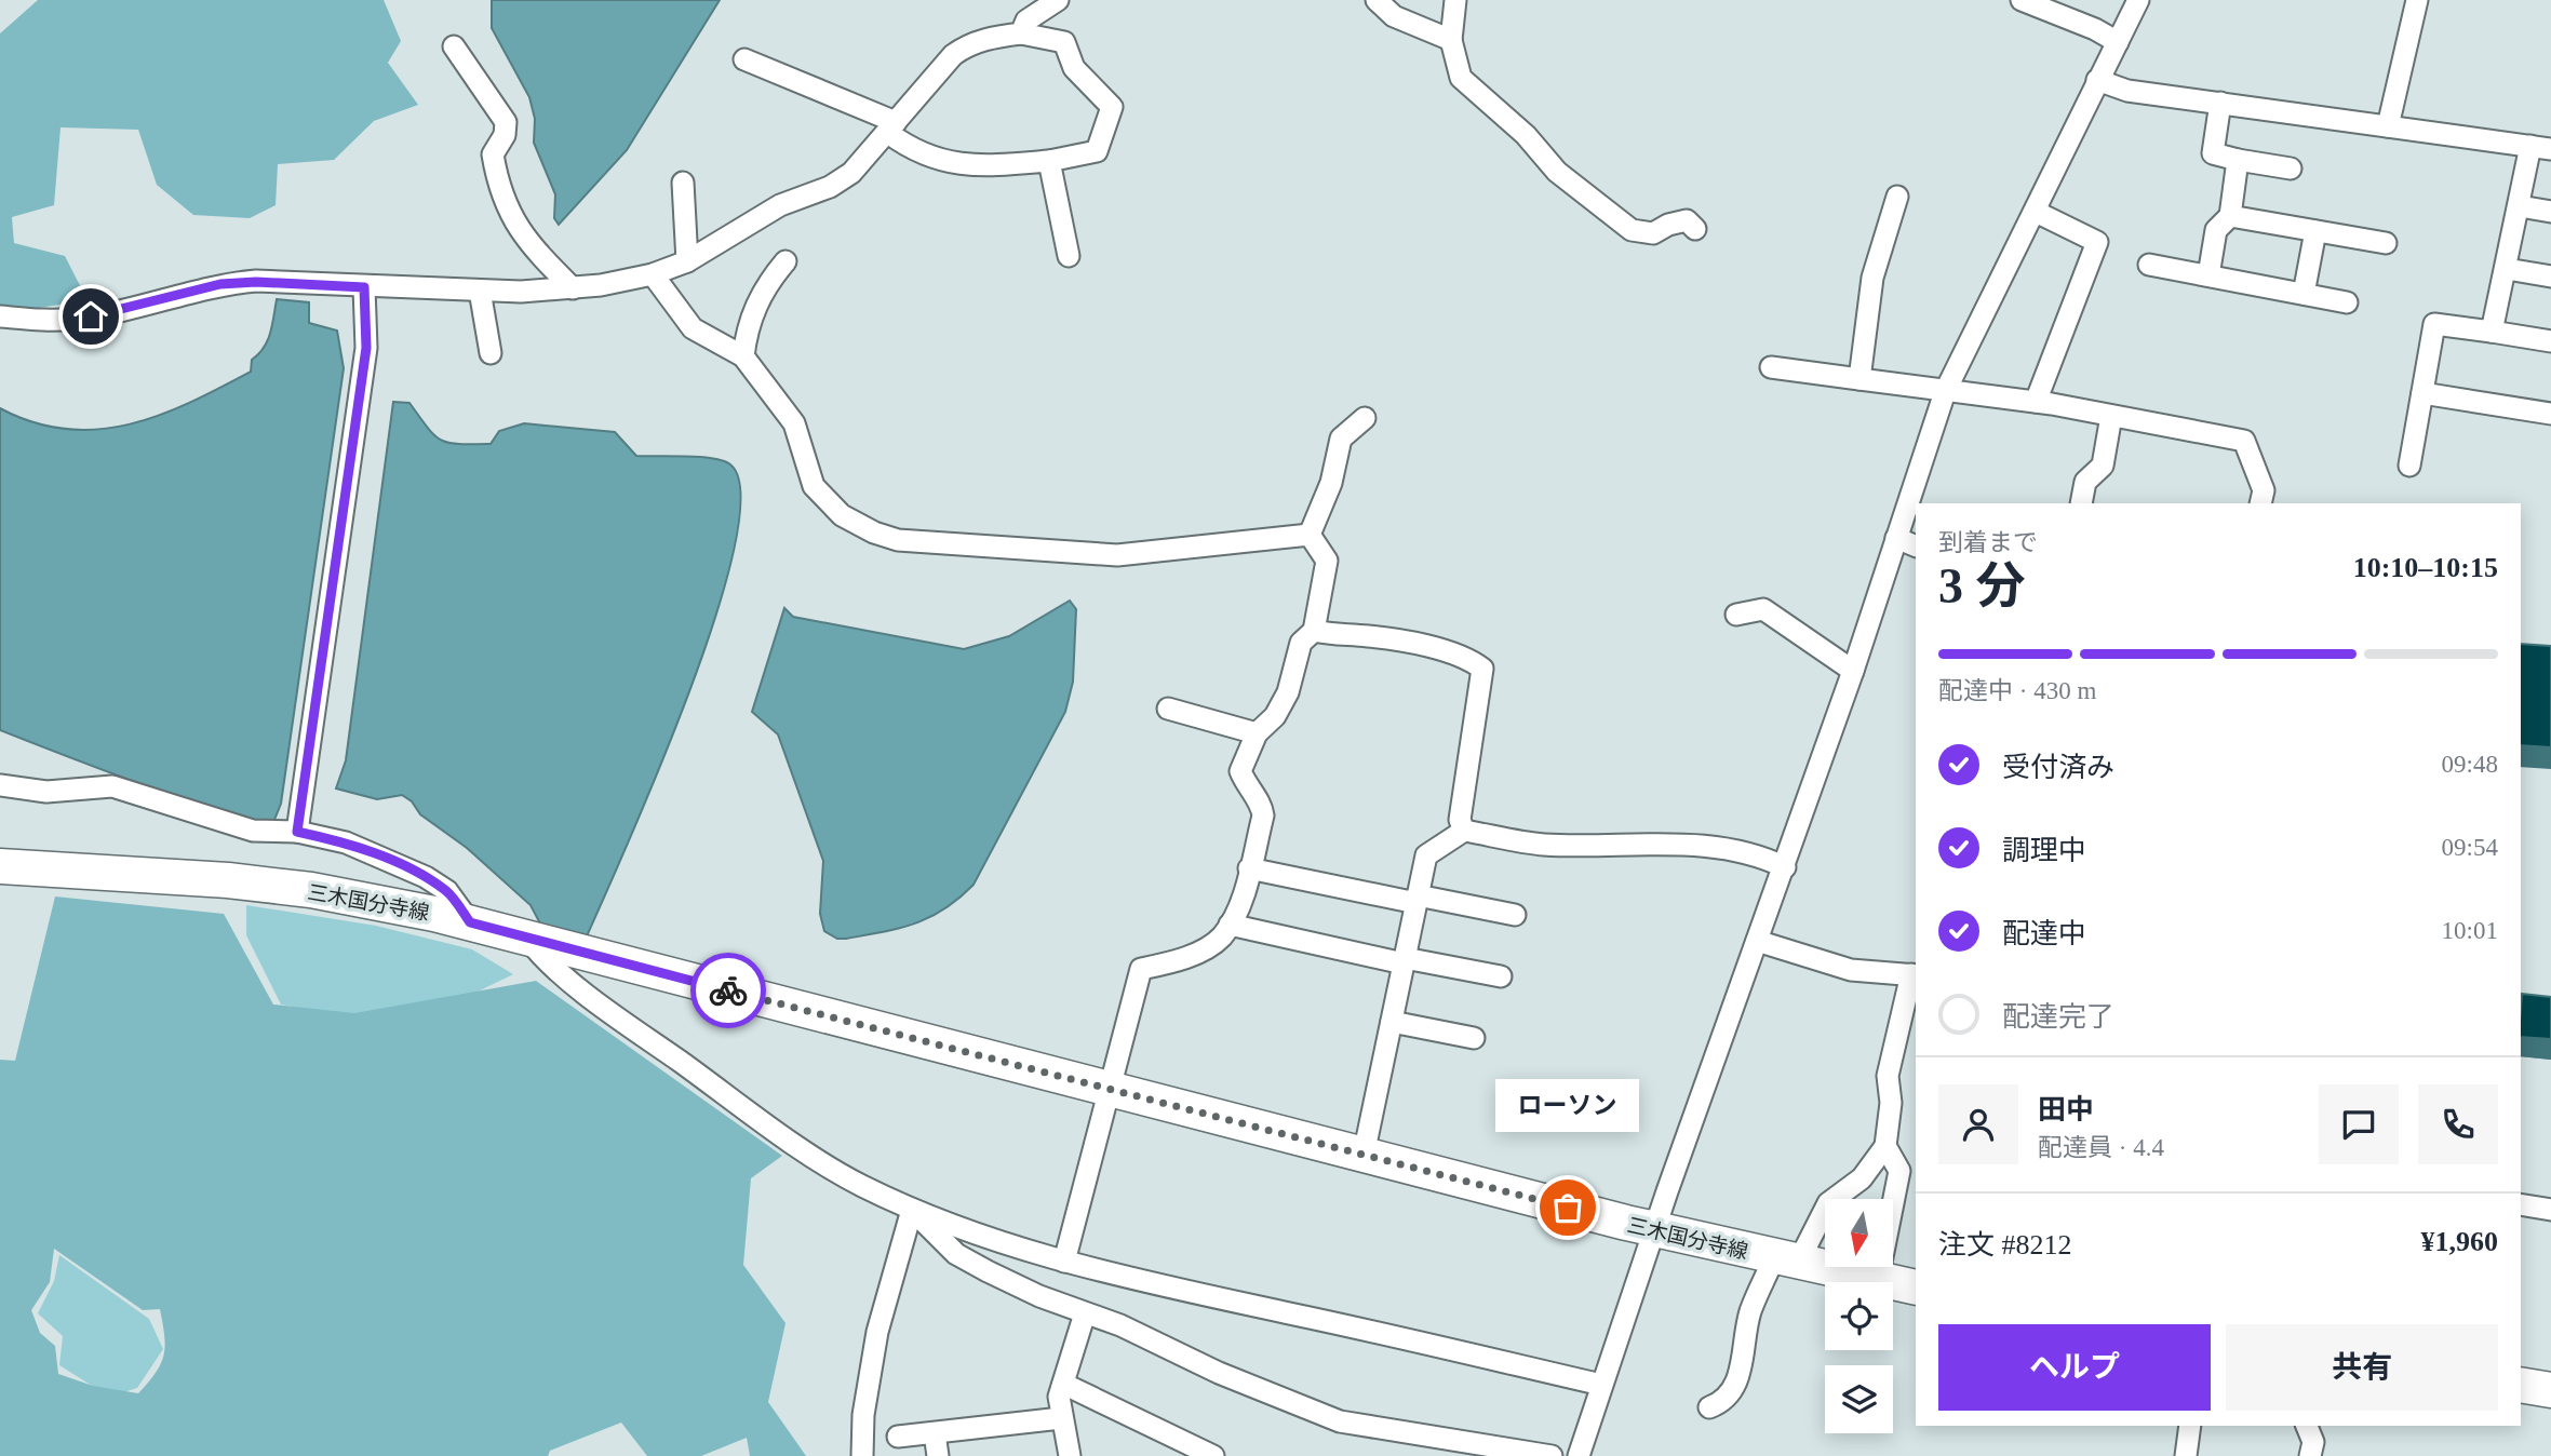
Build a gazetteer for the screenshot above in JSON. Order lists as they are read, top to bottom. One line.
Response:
{"streets":{"main road":["三木国分寺線"]},"places":["ローソン"],"north":"bottom","page":{"heading":["3 分","到着まで","10:10–10:15"],"panel":["田中","配達員 · 4.4","注文 #8212","¥1,960"],"bar":"配達中 · 430 m","list":[["受付済み","09:48"],["調理中","09:54"],["配達中","10:01"],"配達完了"],"bubble":"ローソン","buttons":["ヘルプ","共有"]}}
